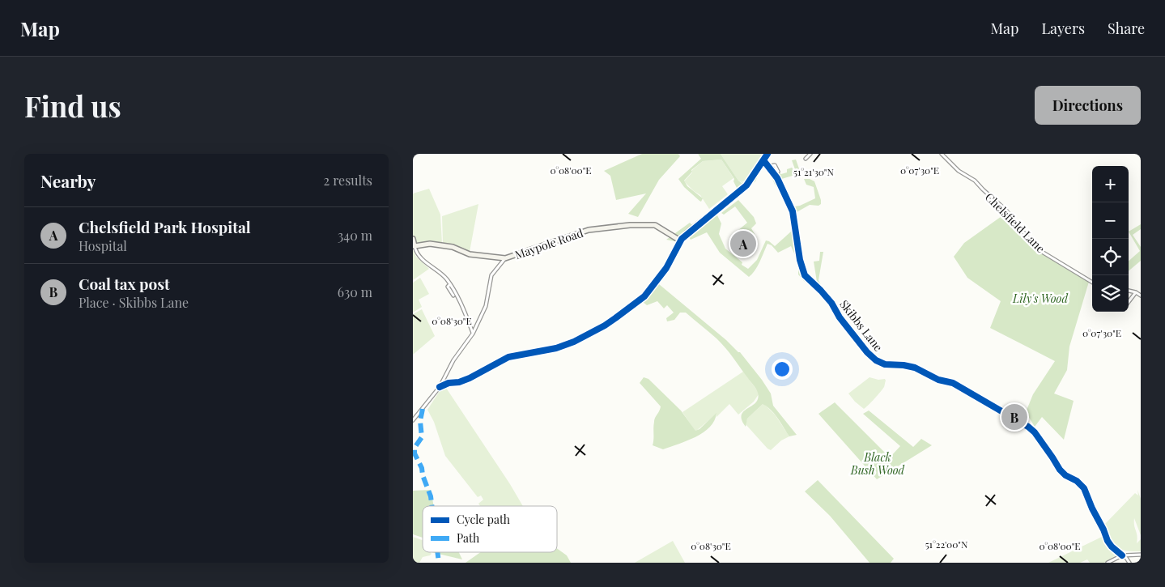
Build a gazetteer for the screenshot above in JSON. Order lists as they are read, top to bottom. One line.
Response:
{"streets":{"street":["Chelsfield Lane","Maypole Road","Skibbs Lane"]},"parks":["Lily's Wood","Black Bush Wood"],"legend":["Cycle path","Path"],"page":{"header":"Map","nav":["Map","Layers","Share"],"buttons":"Directions","title":"Find us","heading":["Nearby","2 results"],"map_buttons":["+","−"],"list":[{"mark":"A","name":"Chelsfield Park Hospital","note":"Hospital","value":"340 m"},{"mark":"B","name":"Coal tax post","note":"Place · Skibbs Lane","value":"630 m"}],"pins":["A","B"]},"coordinates":["0°08'00\"E","0°07'30\"E","51°21'30\"N","0°08'30\"E","51°22'00\"N"]}
